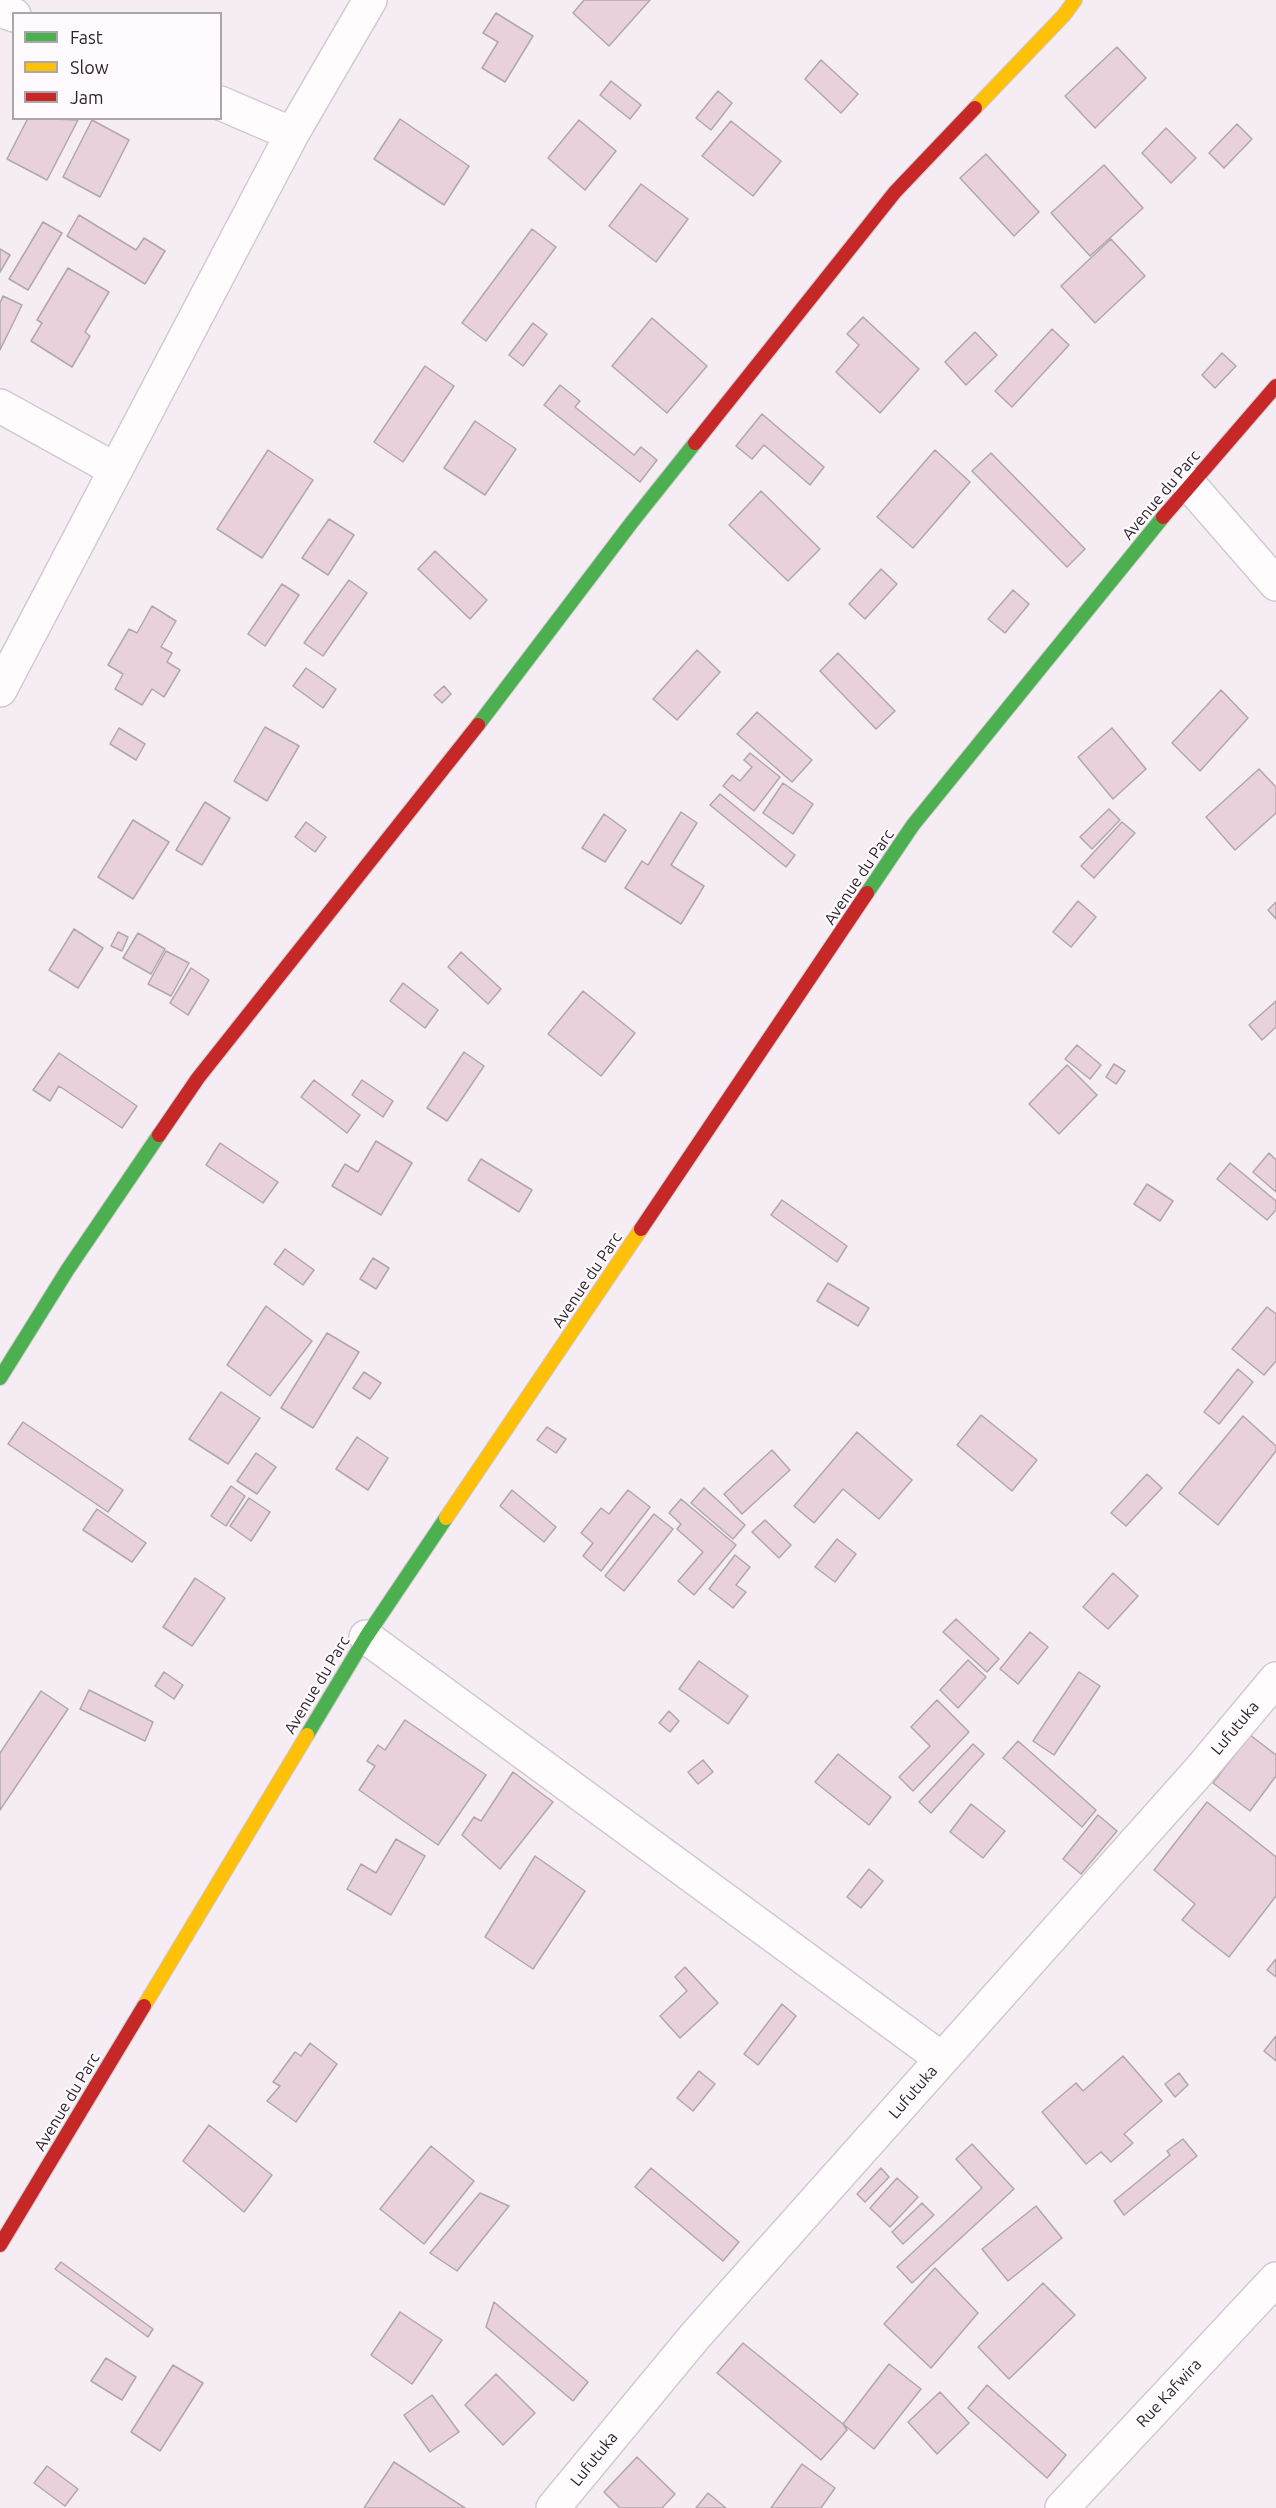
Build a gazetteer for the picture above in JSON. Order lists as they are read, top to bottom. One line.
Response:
{"streets":{"street":["Avenue du Parc","Lufutuka","Rue Kafwira"]},"legend":["Fast","Slow","Jam"]}
